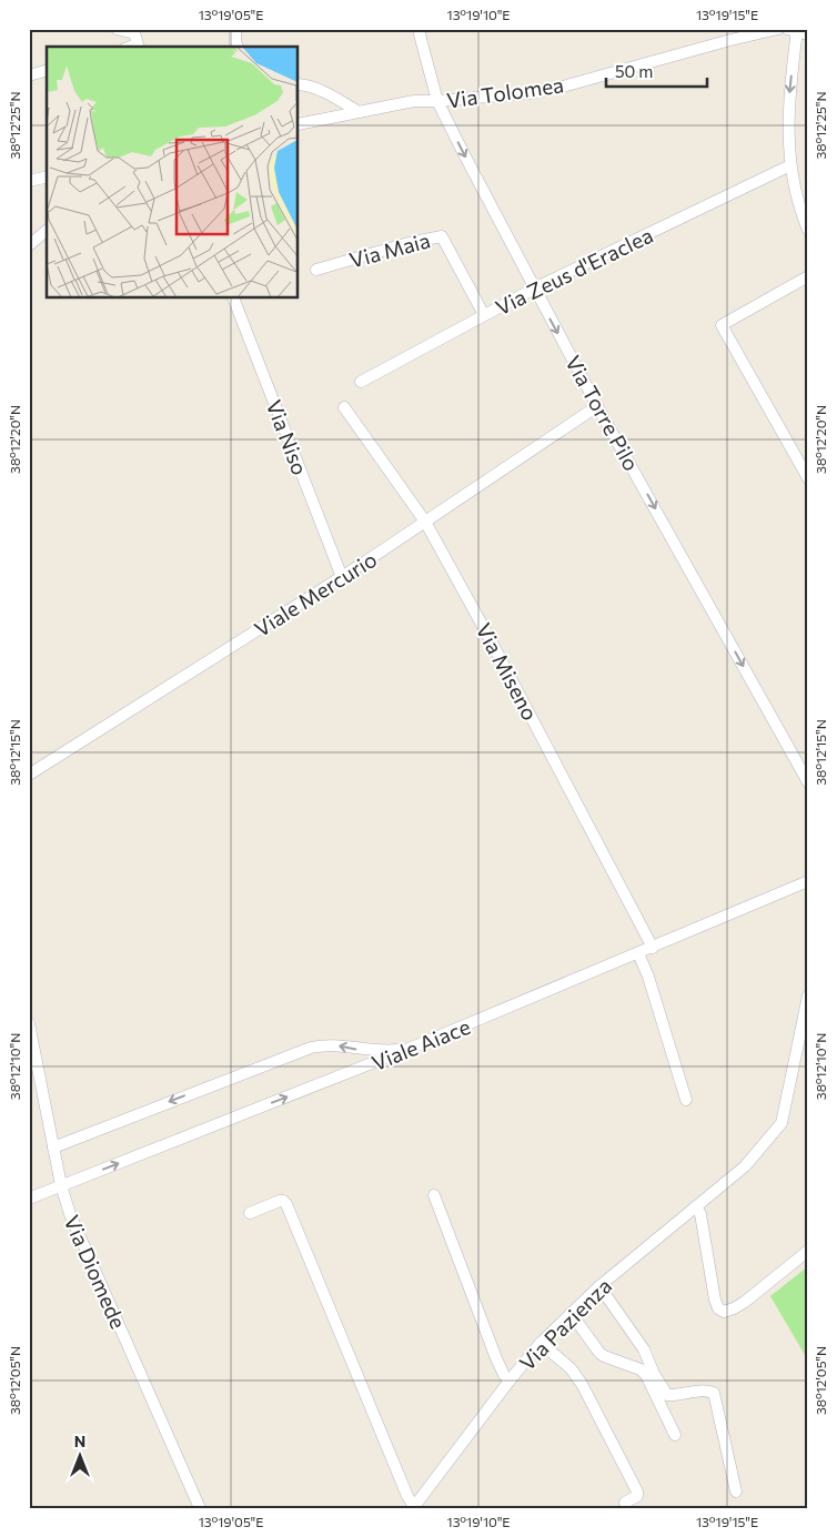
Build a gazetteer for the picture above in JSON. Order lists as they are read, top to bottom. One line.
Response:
{"streets":{"street":["Via Tolomea","Via Maia","Via Zeus d'Eraclea","Via Torre Pilo","Via Niso","Viale Mercurio","Via Miseno","Viale Aiace","Via Diomede","Via Pazienza"]},"crossings":[["Via Tolomea","Via Torre Pilo"],["Via Maia","Via Zeus d'Eraclea"],["Via Zeus d'Eraclea","Via Torre Pilo"],["Via Torre Pilo","Viale Mercurio"],["Via Niso","Viale Mercurio"],["Viale Mercurio","Via Miseno"],["Via Miseno","Viale Aiace"],["Viale Aiace","Via Diomede"]],"one_way":["Via Torre Pilo"],"scale_bar":"50 m","north":"top","coordinates":["13°19'05\"E","13°19'10\"E","13°19'15\"E","38°12'25\"N","38°12'20\"N","38°12'15\"N","38°12'10\"N","38°12'05\"N"]}
